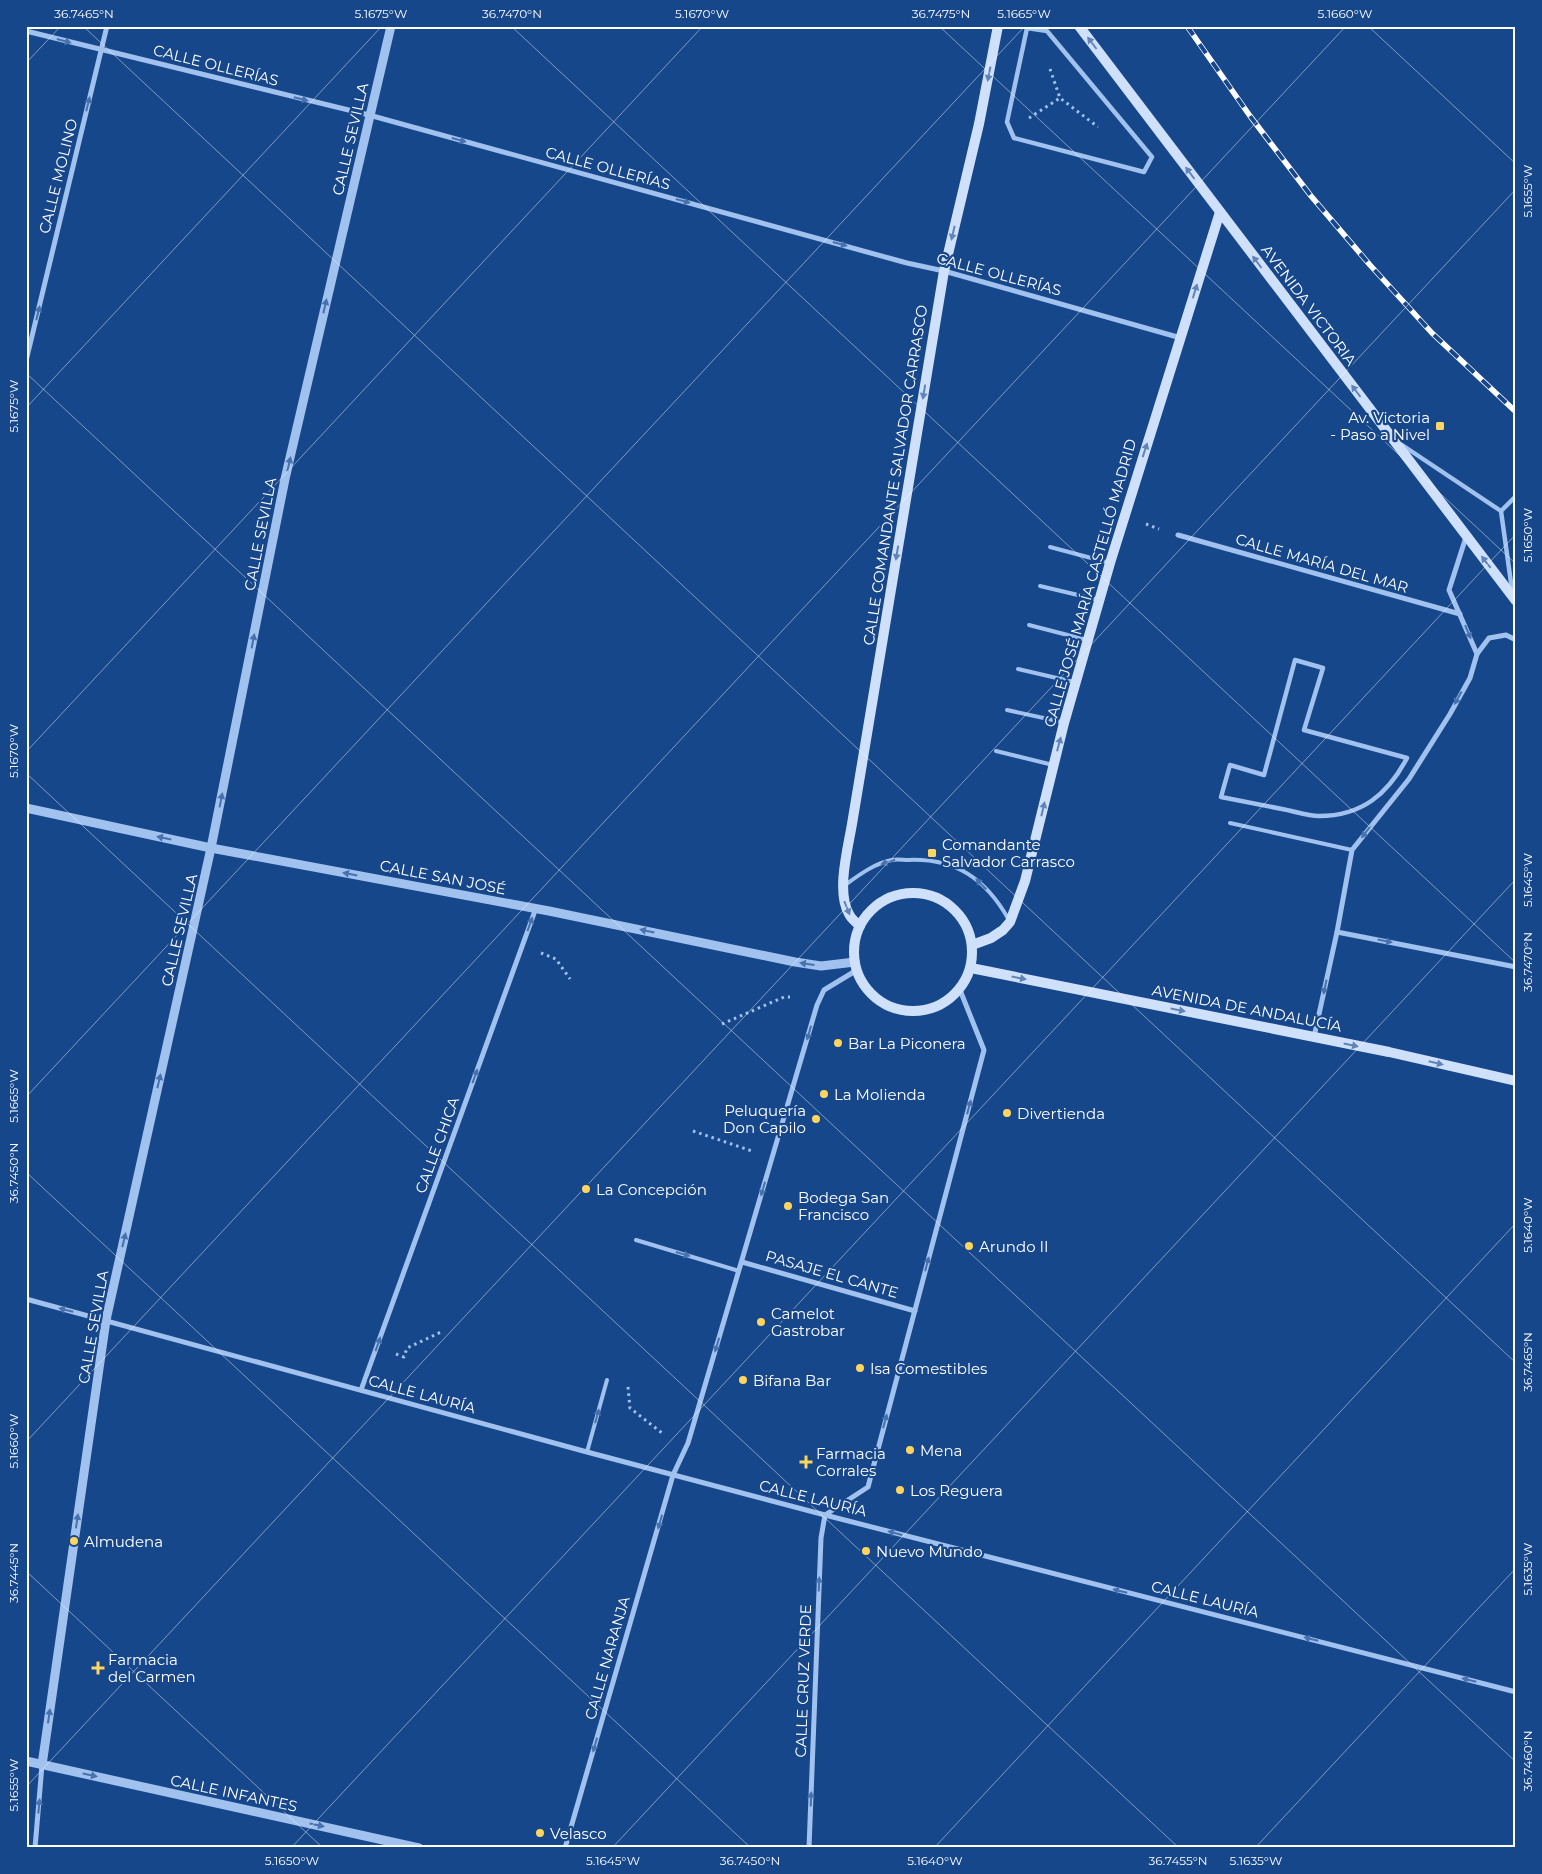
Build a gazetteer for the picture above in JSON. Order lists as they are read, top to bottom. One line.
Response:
{"streets":{"main road":["AVENIDA VICTORIA","CALLE COMANDANTE SALVADOR CARRASCO","CALLE JOSÉ MARÍA CASTELLÓ MADRID","AVENIDA DE ANDALUCÍA"],"street":["CALLE OLLERÍAS","CALLE SEVILLA","CALLE MOLINO","CALLE MARÍA DEL MAR","CALLE SAN JOSÉ","CALLE CHICA","PASAJE EL CANTE","CALLE LAURÍA","CALLE NARANJA","CALLE CRUZ VERDE","CALLE INFANTES"]},"crossings":[["CALLE OLLERÍAS","CALLE SEVILLA"],["CALLE OLLERÍAS","CALLE MOLINO"],["CALLE OLLERÍAS","CALLE COMANDANTE SALVADOR CARRASCO"],["CALLE OLLERÍAS","CALLE JOSÉ MARÍA CASTELLÓ MADRID"],["CALLE SEVILLA","CALLE SAN JOSÉ"],["CALLE SEVILLA","CALLE LAURÍA"],["CALLE SEVILLA","CALLE INFANTES"],["AVENIDA VICTORIA","CALLE JOSÉ MARÍA CASTELLÓ MADRID"],["CALLE COMANDANTE SALVADOR CARRASCO","CALLE SAN JOSÉ"],["CALLE COMANDANTE SALVADOR CARRASCO","AVENIDA DE ANDALUCÍA"],["CALLE SAN JOSÉ","AVENIDA DE ANDALUCÍA"],["CALLE SAN JOSÉ","CALLE CHICA"],["CALLE CHICA","CALLE LAURÍA"],["CALLE LAURÍA","CALLE NARANJA"],["CALLE LAURÍA","CALLE CRUZ VERDE"]],"one_way":["CALLE OLLERÍAS","CALLE SEVILLA","CALLE MOLINO","AVENIDA VICTORIA","CALLE COMANDANTE SALVADOR CARRASCO","CALLE JOSÉ MARÍA CASTELLÓ MADRID","CALLE SAN JOSÉ","AVENIDA DE ANDALUCÍA","CALLE CHICA","CALLE LAURÍA","CALLE NARANJA","CALLE CRUZ VERDE","CALLE INFANTES"],"places":{"transit":["Av. Victoria - Paso a Nivel","Comandante Salvador Carrasco"],"other":["Bar La Piconera","La Molienda","Divertienda","Peluquería Don Capilo","La Concepción","Bodega San Francisco","Arundo II","Camelot Gastrobar","Isa Comestibles","Bifana Bar","Mena","Los Reguera","Almudena","Nuevo Mundo","Velasco"],"health":["Farmacia Corrales","Farmacia del Carmen"]},"coordinates":["36.7465°N","5.1675°W","36.7470°N","5.1670°W","36.7475°N","5.1665°W","5.1660°W","5.1655°W","5.1650°W","5.1645°W","36.7450°N","5.1640°W","5.1635°W","36.7445°N","36.7460°N","36.7455°N"]}
